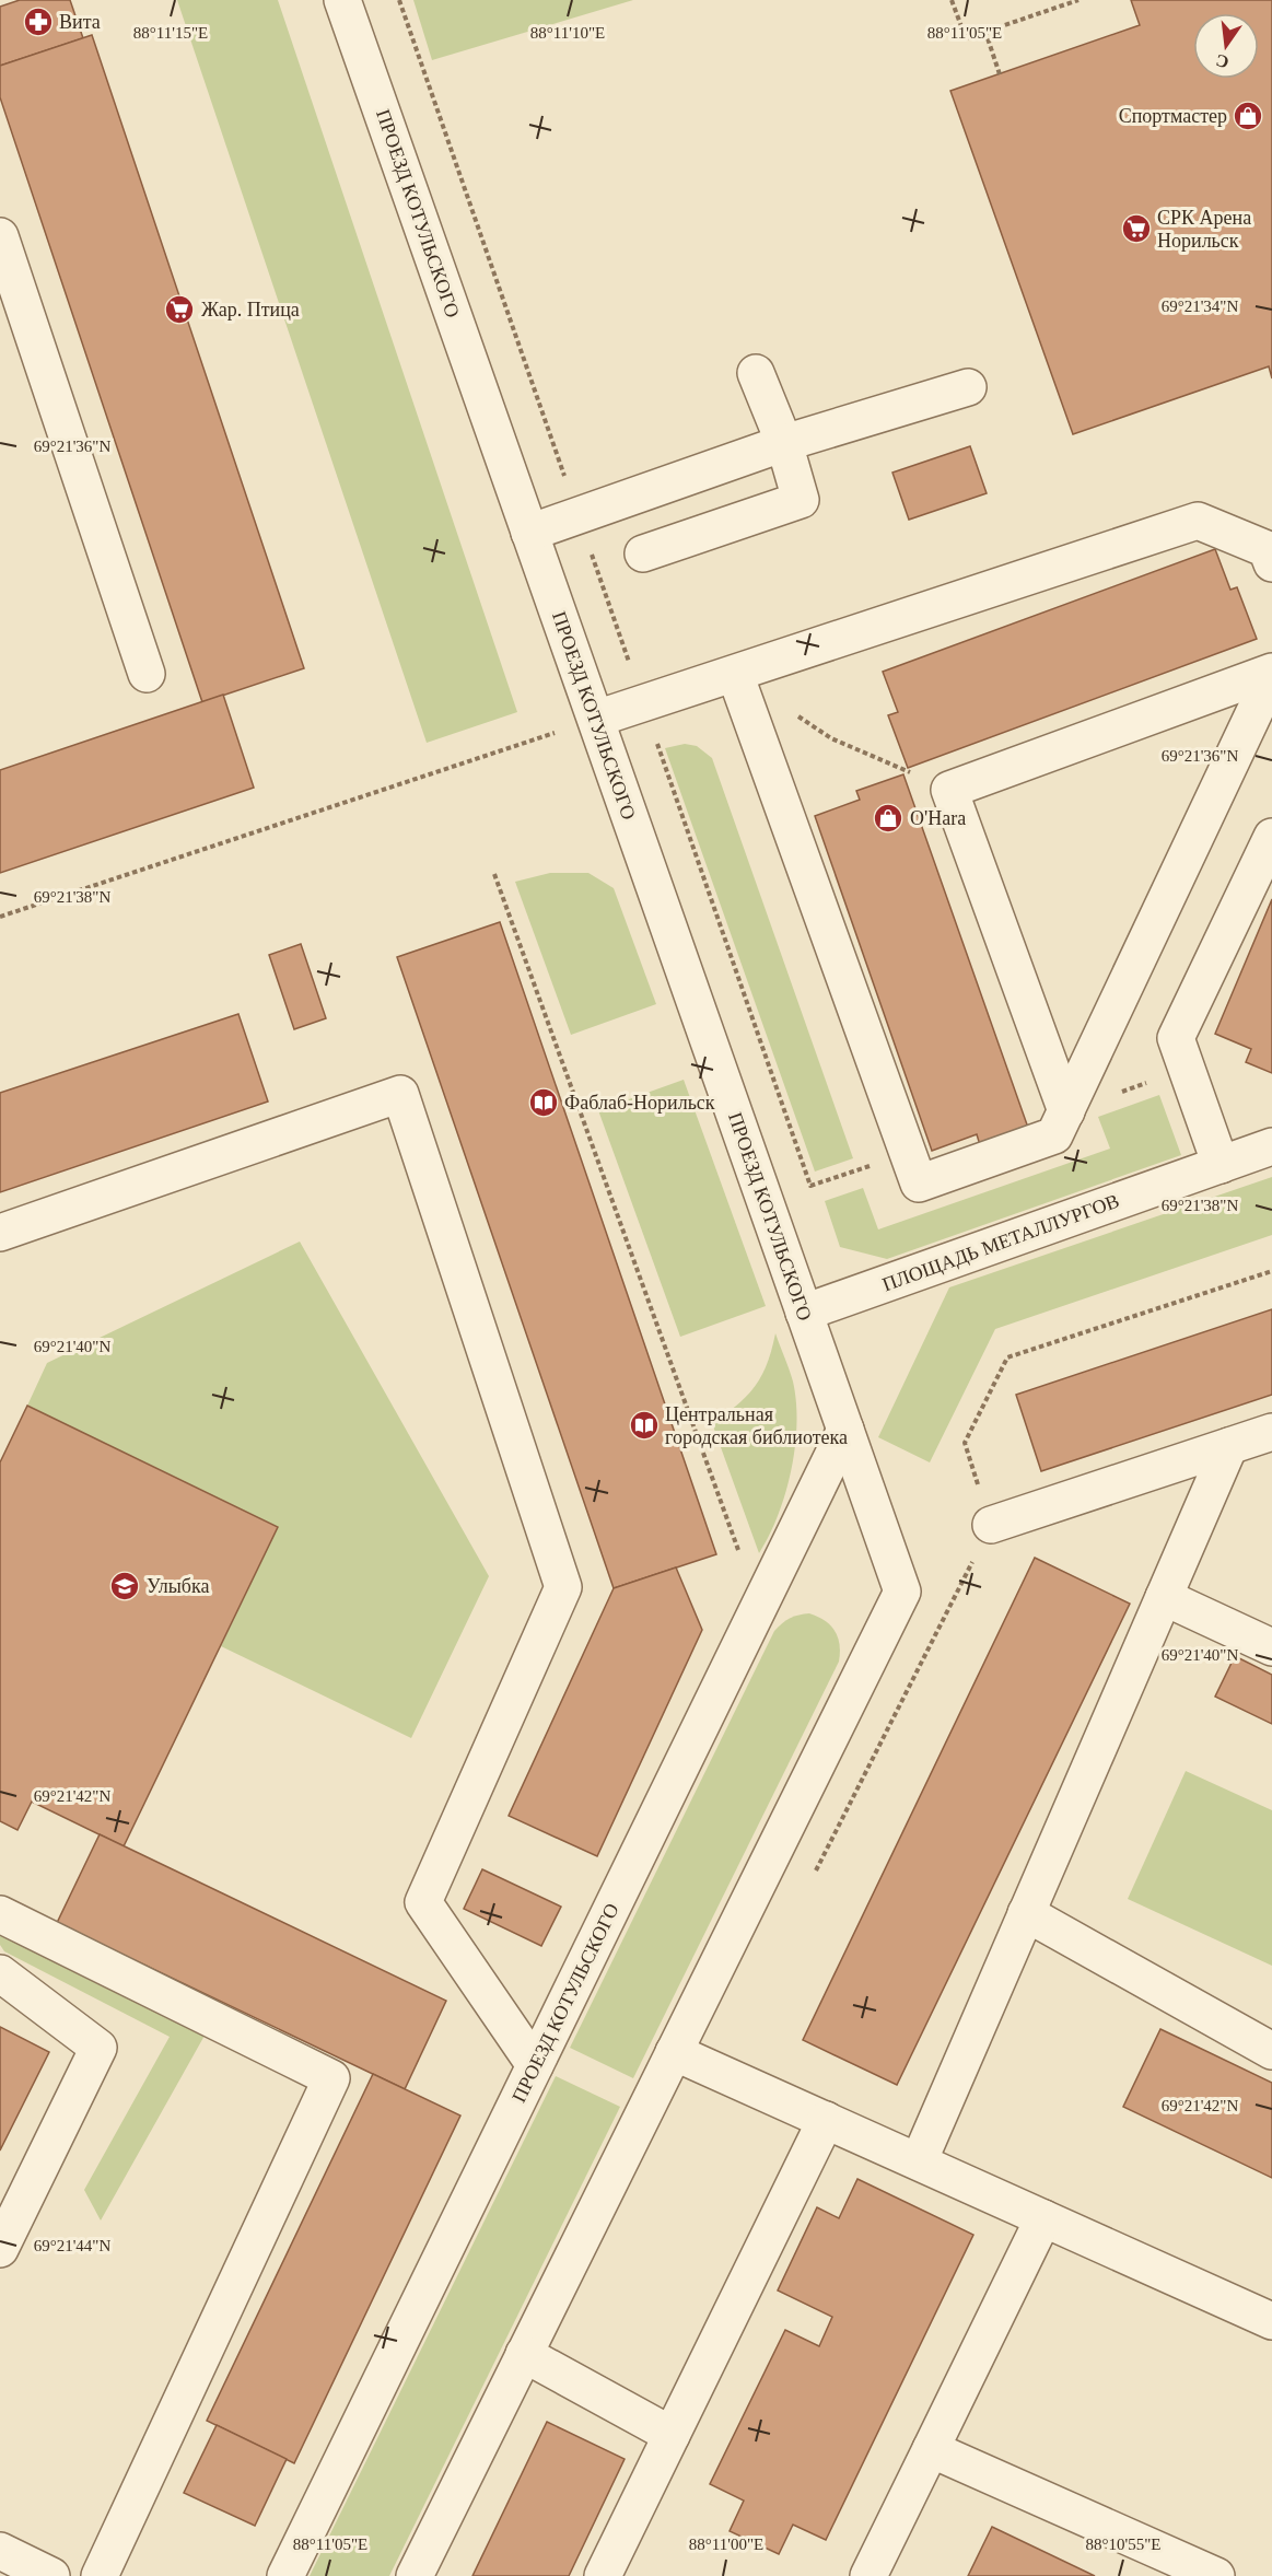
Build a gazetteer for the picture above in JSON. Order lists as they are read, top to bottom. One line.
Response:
{"streets":{"street":["ПРОЕЗД КОТУЛЬСКОГО","ПЛОЩАДЬ МЕТАЛЛУРГОВ"]},"crossings":[["ПРОЕЗД КОТУЛЬСКОГО","ПЛОЩАДЬ МЕТАЛЛУРГОВ"]],"places":{"pharmacy":["Вита"],"shop":["Спортмастер","O'Hara"],"supermarket":["СРК Арена Норильск","Жар. Птица"],"library":["Фаблаб-Норильск","Центральная городская библиотека"],"school or university":["Улыбка"]},"north":"bottom","coordinates":["88°11'15\"E","88°11'10\"E","88°11'05\"E","69°21'34\"N","69°21'36\"N","69°21'38\"N","69°21'40\"N","69°21'42\"N","69°21'44\"N","88°11'00\"E","88°10'55\"E"]}
